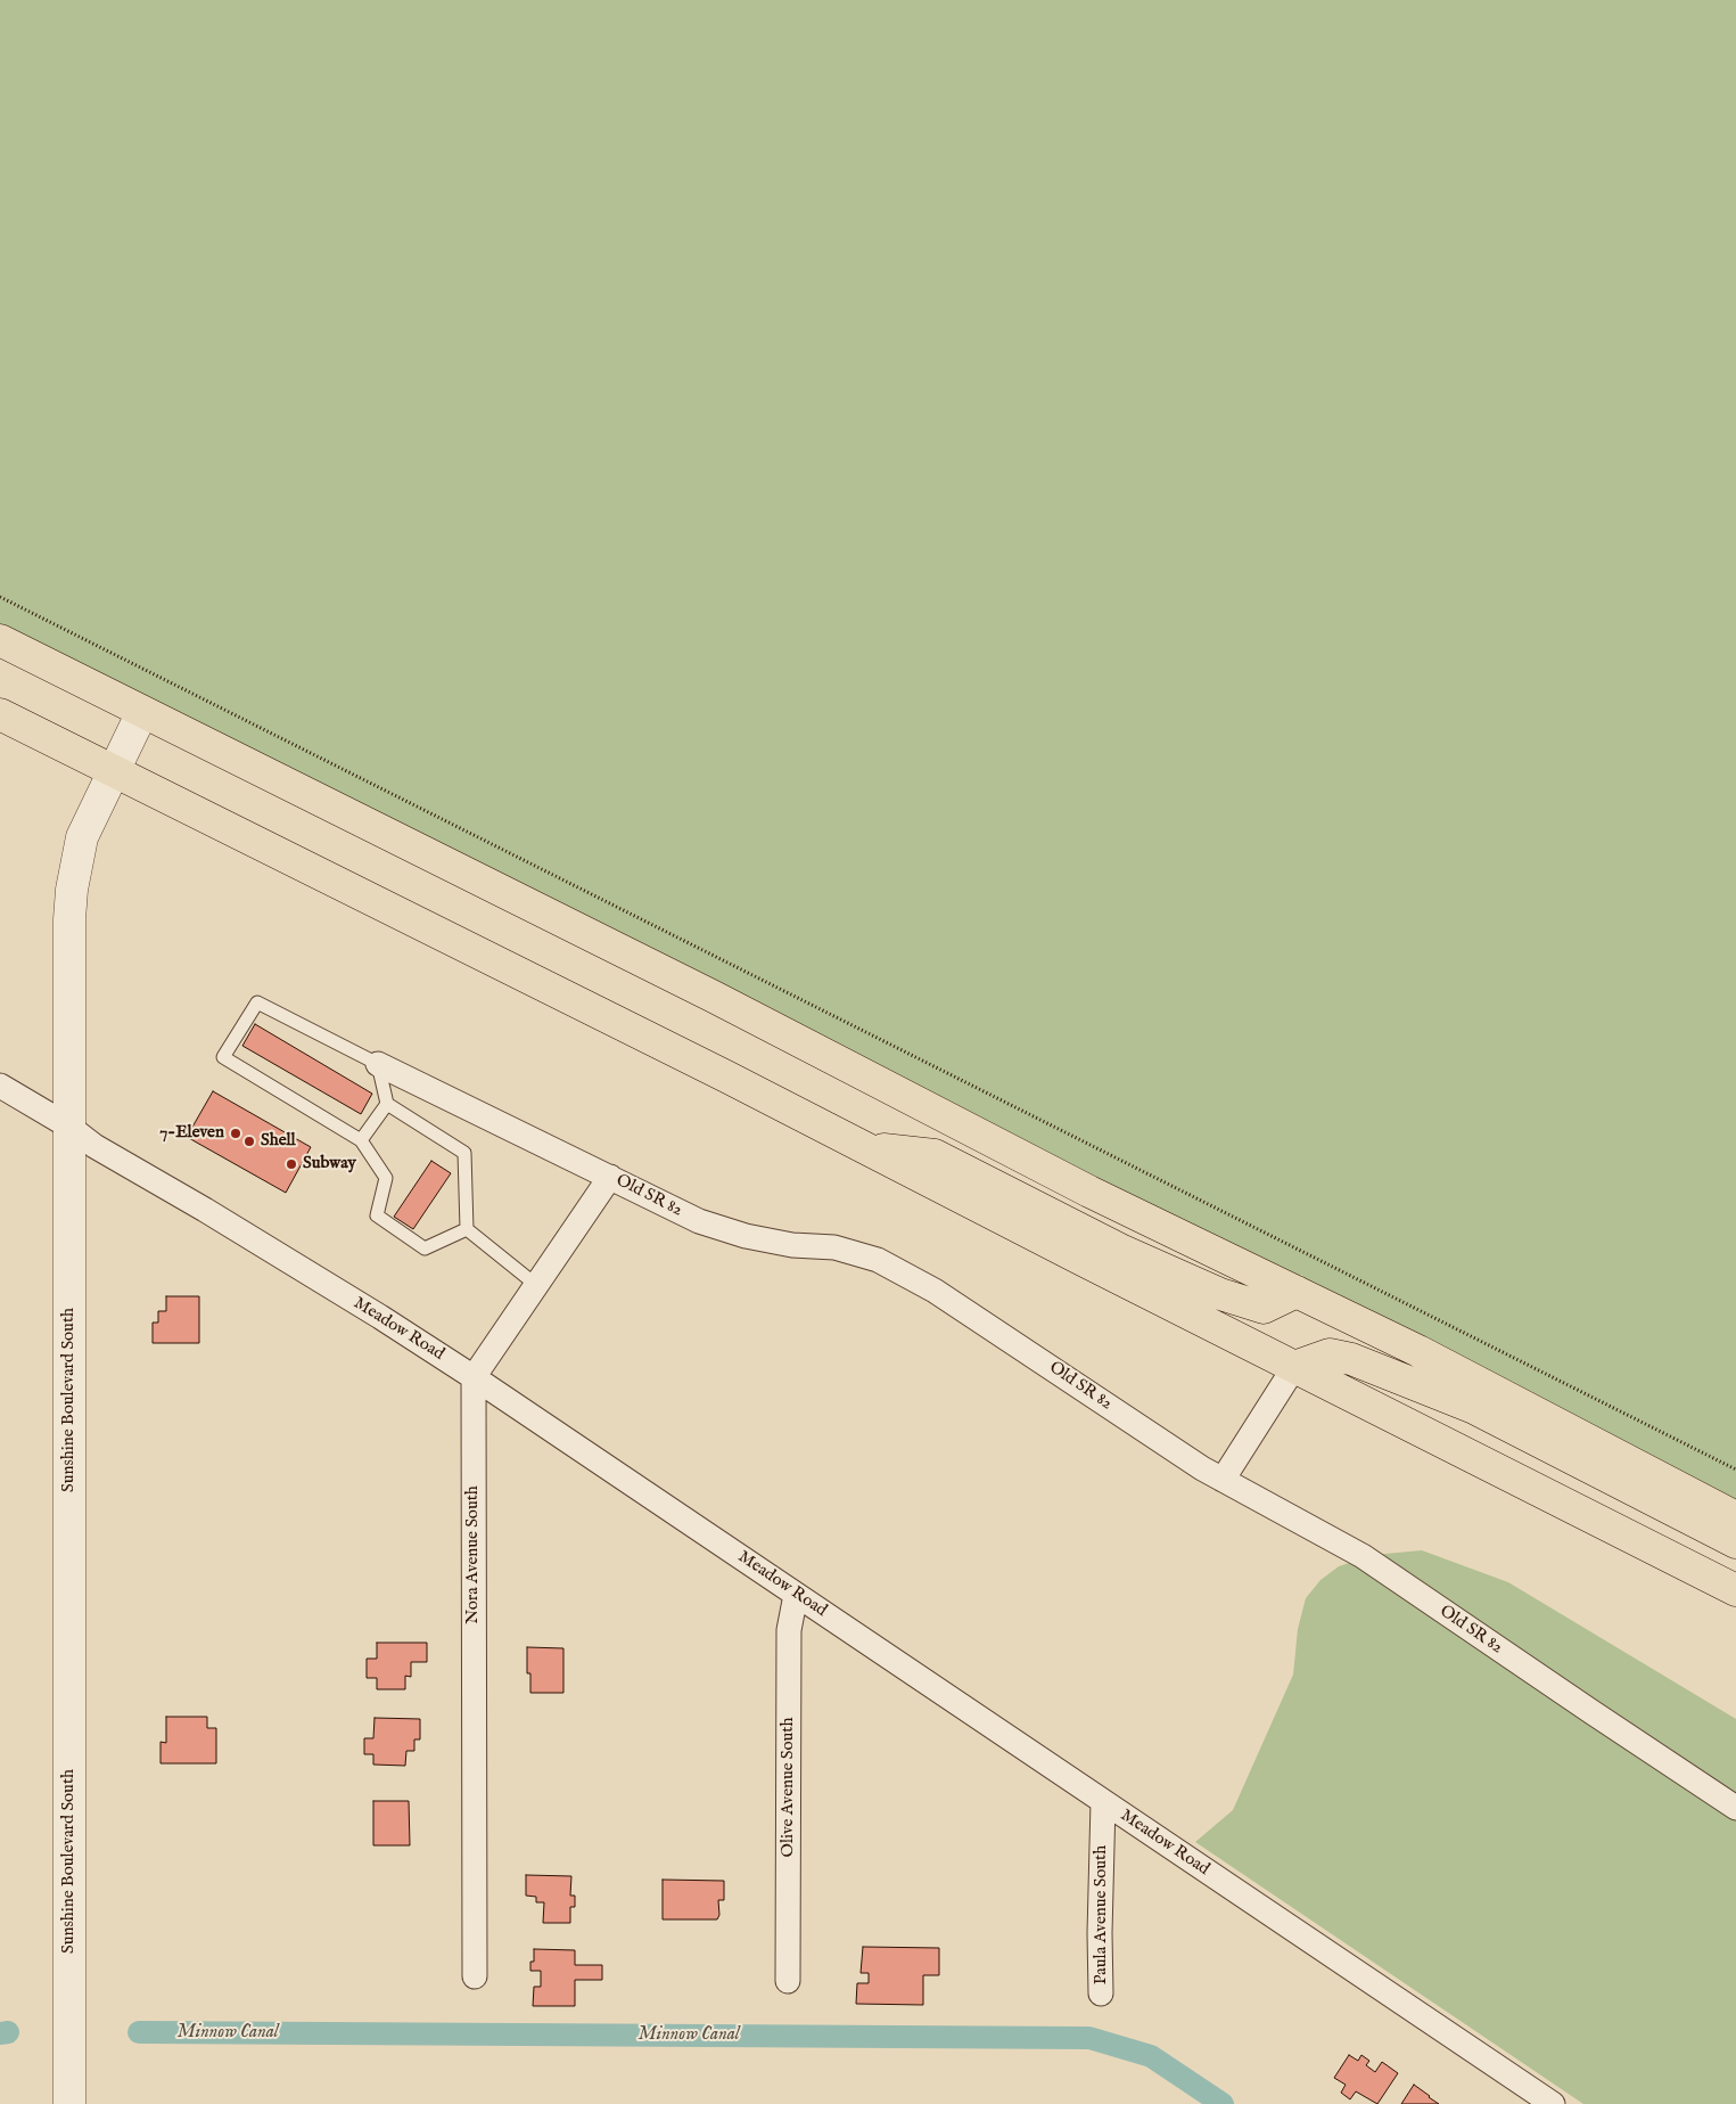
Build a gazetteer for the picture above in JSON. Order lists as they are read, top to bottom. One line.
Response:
{"streets":{"street":["Old SR 82","Meadow Road","Sunshine Boulevard South","Nora Avenue South","Olive Avenue South","Paula Avenue South"]},"crossings":[["Meadow Road","Sunshine Boulevard South"],["Meadow Road","Nora Avenue South"],["Meadow Road","Olive Avenue South"],["Meadow Road","Paula Avenue South"]],"water":["Minnow Canal"],"places":["7-Eleven","Shell","Subway"]}
